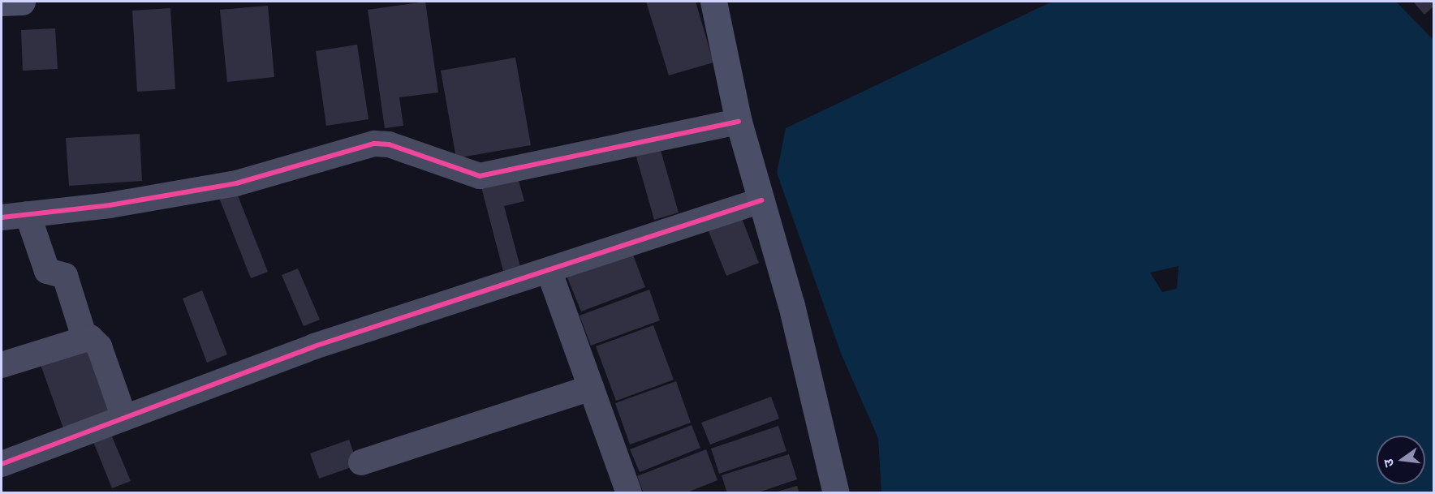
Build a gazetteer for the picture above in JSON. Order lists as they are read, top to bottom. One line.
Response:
{"north":"left"}
